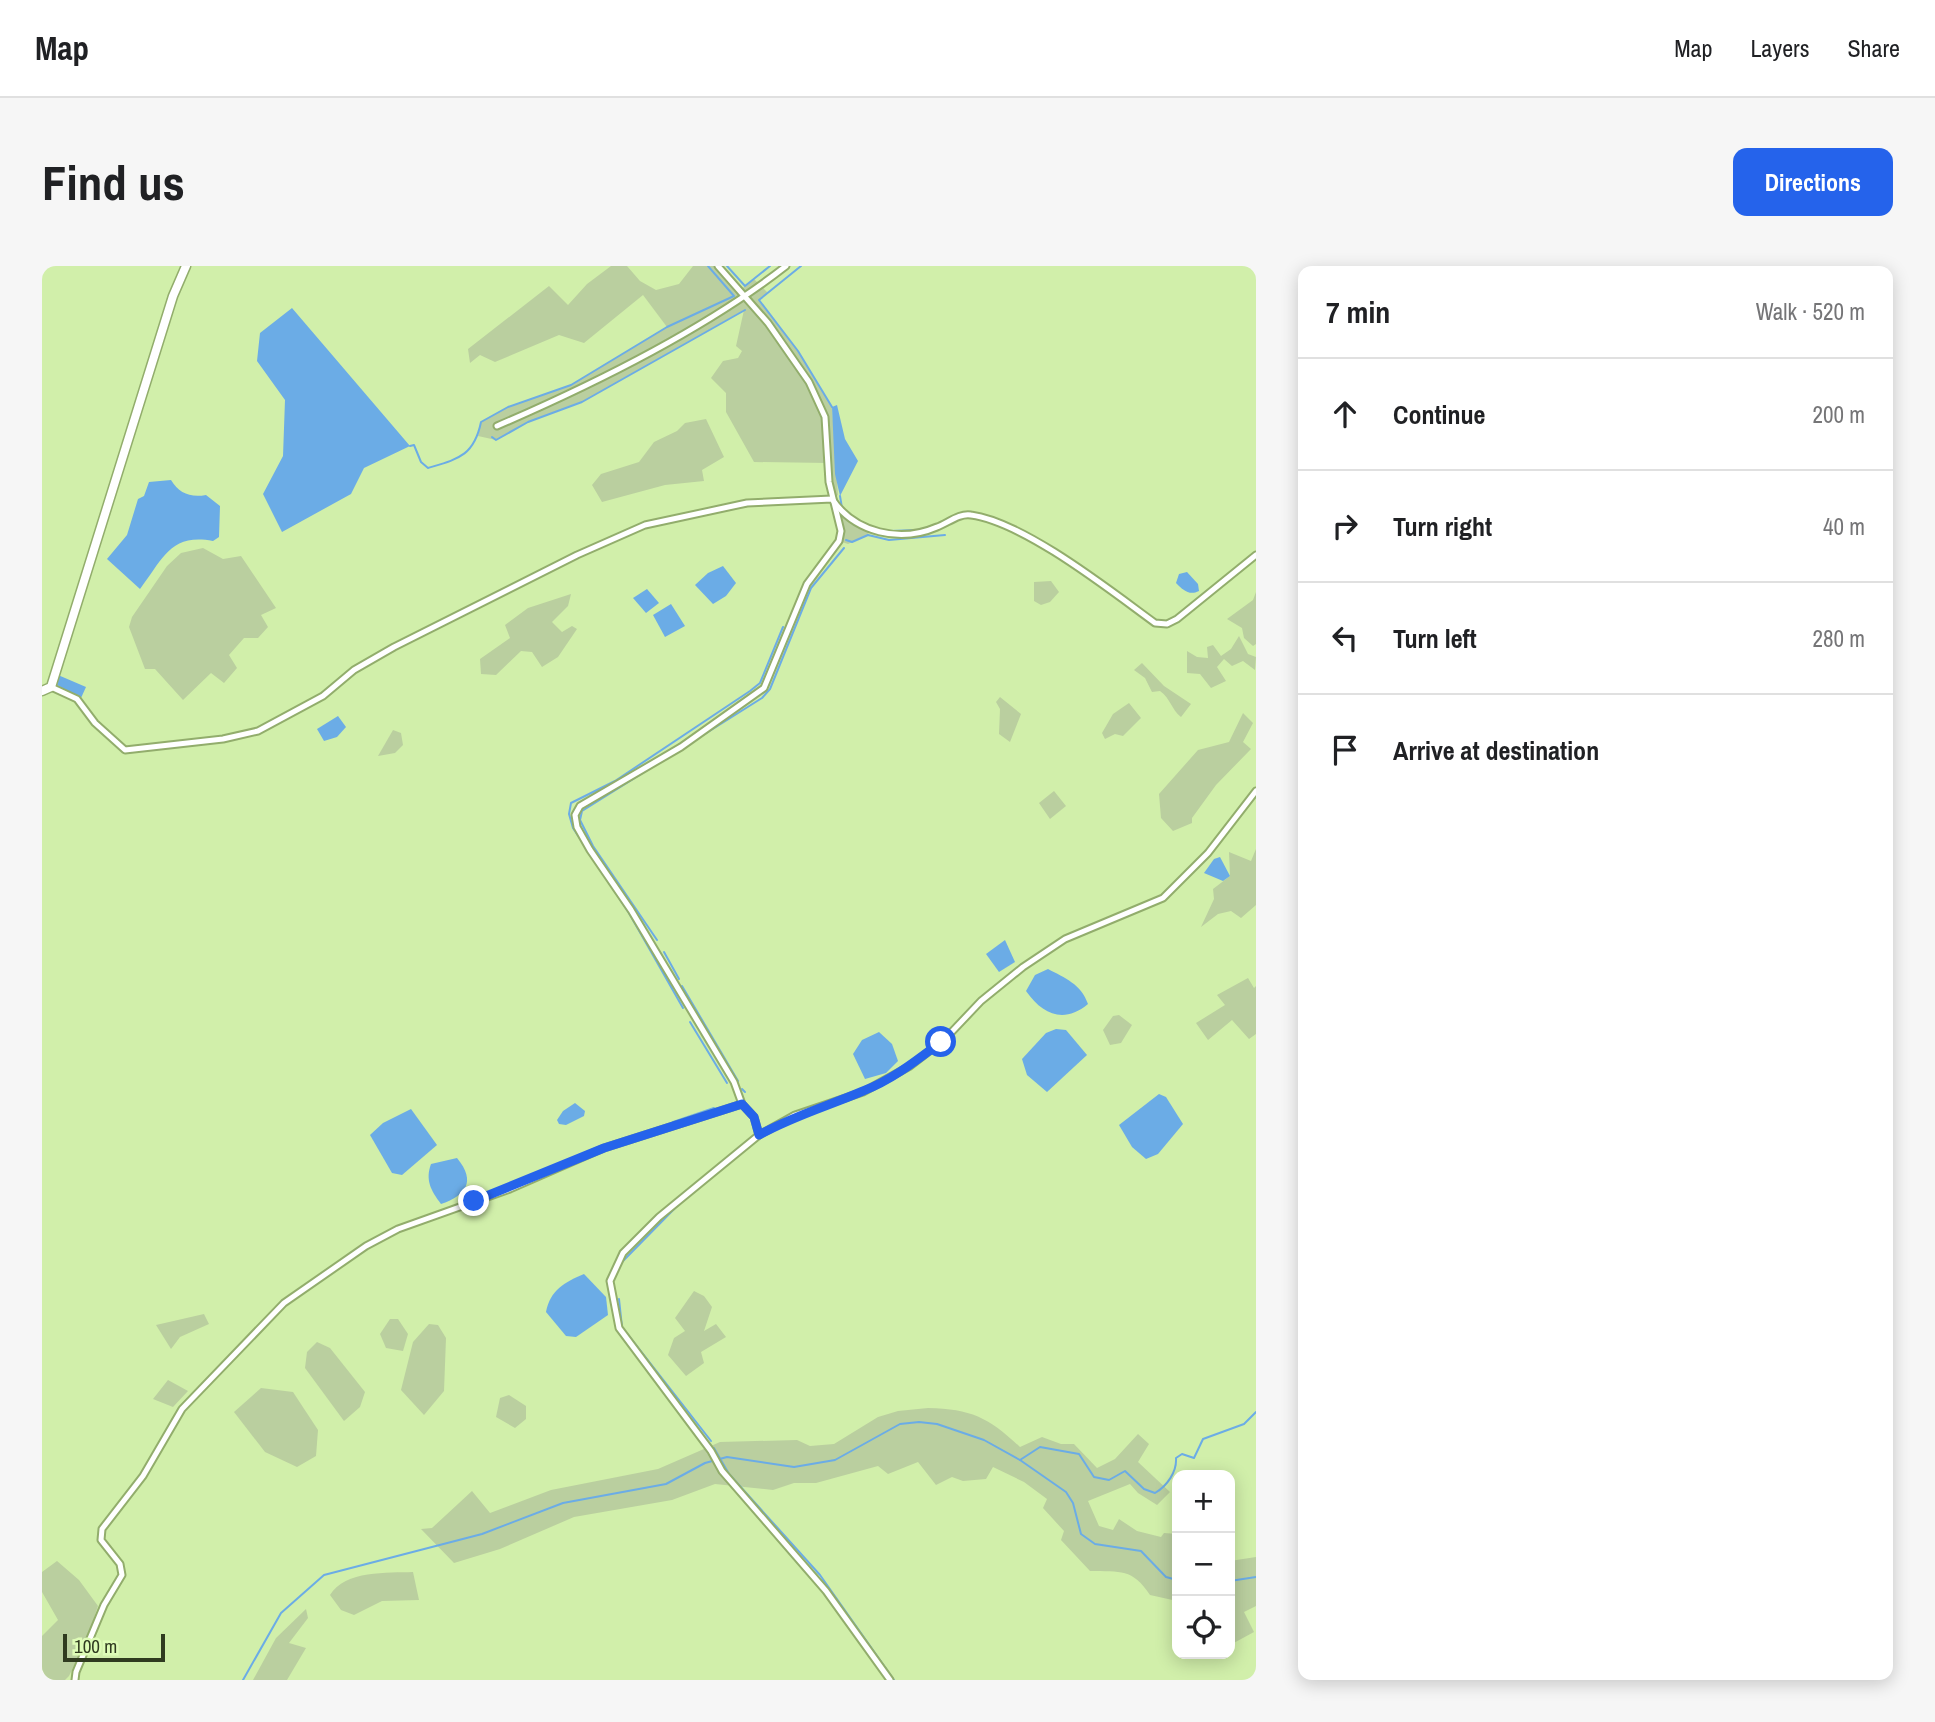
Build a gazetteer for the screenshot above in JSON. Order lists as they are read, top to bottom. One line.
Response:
{"scale_bar":"100 m","page":{"header":"Map","nav":["Map","Layers","Share"],"buttons":"Directions","title":"Find us","heading":["7 min","Walk · 520 m"],"list":[["Continue","200 m"],["Turn right","40 m"],["Turn left","280 m"],"Arrive at destination"],"map_buttons":["+","−"],"scale":"100 m"}}
